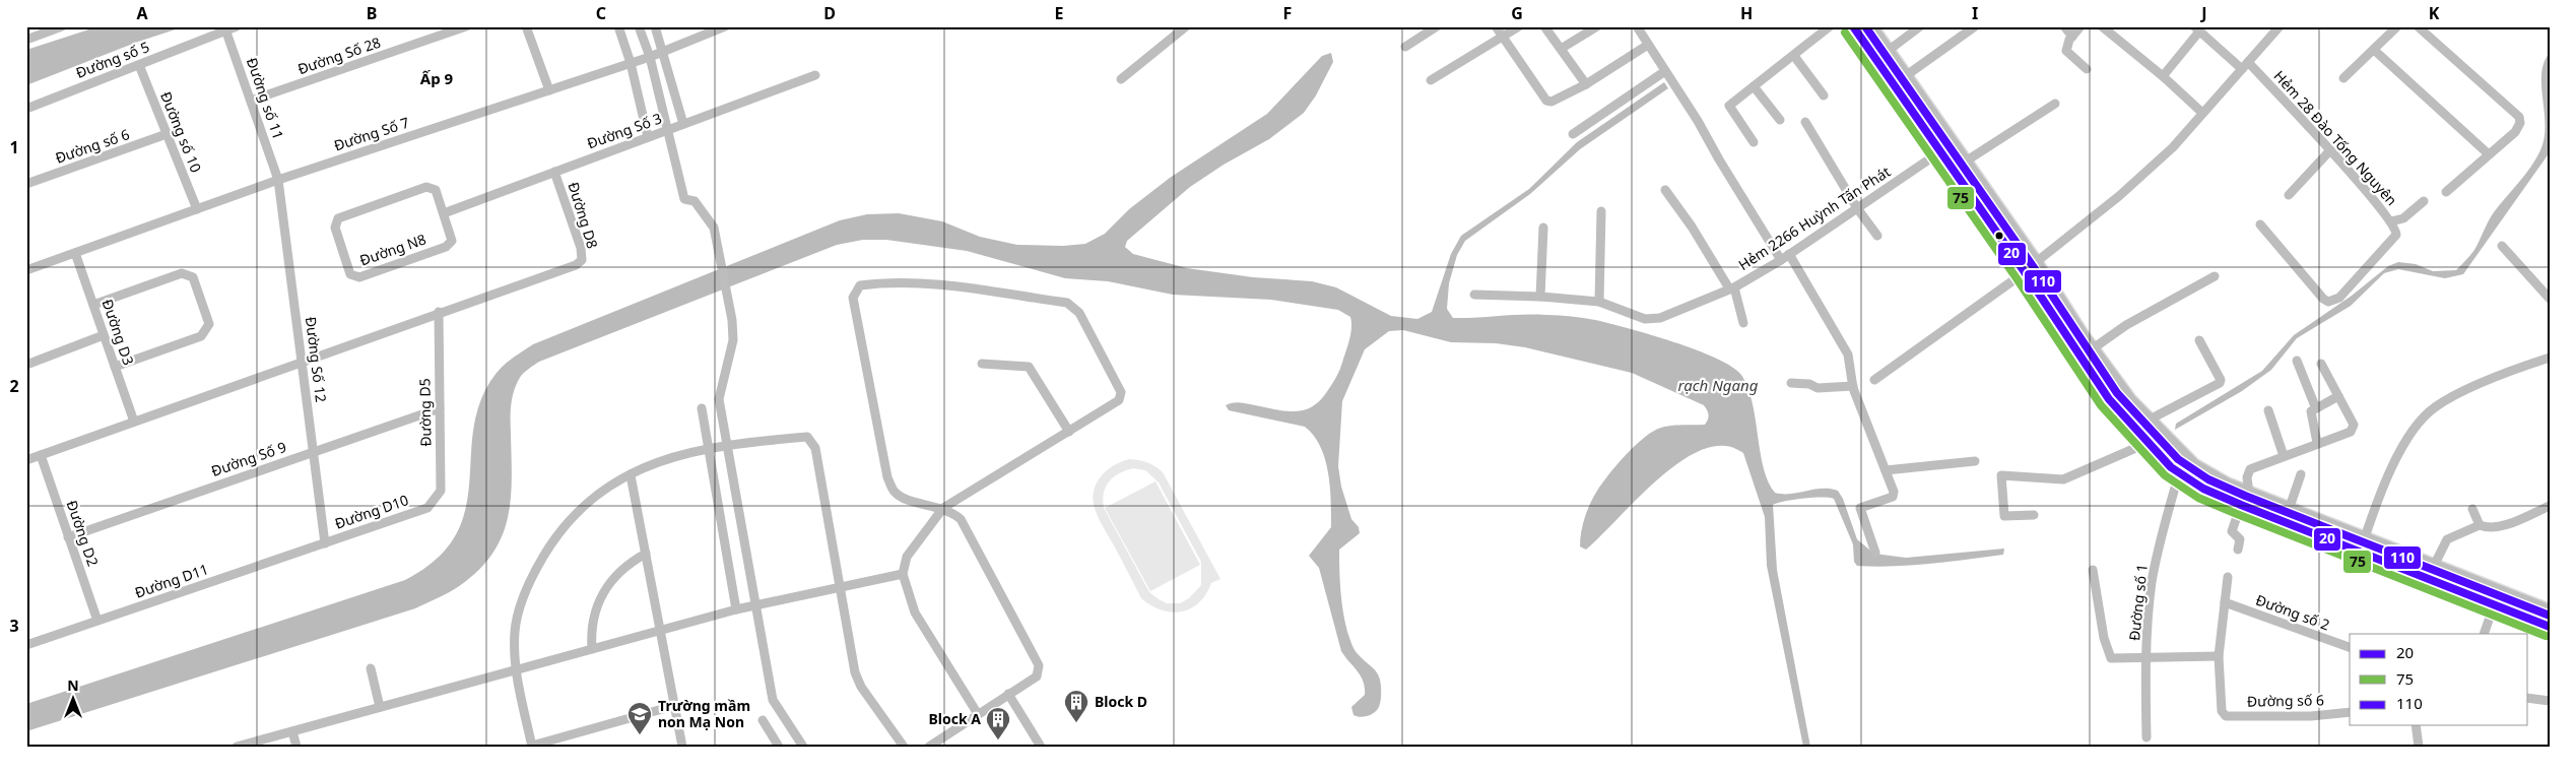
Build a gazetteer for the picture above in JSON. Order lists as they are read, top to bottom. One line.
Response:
{"streets":{"street":["Đường Số 28","Đường số 5","Đường số 11","Đường Số 3","Đường số 10","Đường Số 7","Hẻm 28 Đào Tống Nguyên","Đường số 6","Đường D8","Hẻm 2266 Huỳnh Tấn Phát","Đường N8","Đường D3","Đường Số 12","Đường D5","Đường Số 9","Đường D10","Đường D2","Đường D11","Đường số 1","Đường số 2"]},"crossings":[["Đường Số 28","Đường số 11"],["Đường số 5","Đường số 11"],["Đường số 5","Đường số 10"],["Đường số 11","Đường Số 7"],["Đường số 11","Đường Số 12"],["Đường Số 3","Đường D8"],["Đường Số 3","Đường N8"],["Đường số 10","Đường Số 7"],["Đường số 10","Đường số 6"],["Đường Số 7","Đường D3"],["Đường Số 7","Đường Số 12"],["Đường D8","Đường D5"],["Đường Số 12","Đường Số 9"],["Đường Số 12","Đường D10"],["Đường Số 12","Đường D11"],["Đường D5","Đường Số 9"],["Đường D5","Đường D10"],["Đường Số 9","Đường D2"],["Đường D10","Đường D11"],["Đường D2","Đường D11"]],"districts":["Ấp 9"],"water":["rạch Ngang"],"places":{"building":["Block D","Block A"],"school or university":["Trường mầm non Mạ Non"]},"lines":["transit line 20","transit line 110","transit line 75"],"legend":["20","75","110"],"north":"top","grid":{"columns":["A","B","C","D","E","F","G","H","I","J","K"],"rows":["1","2","3"]}}
